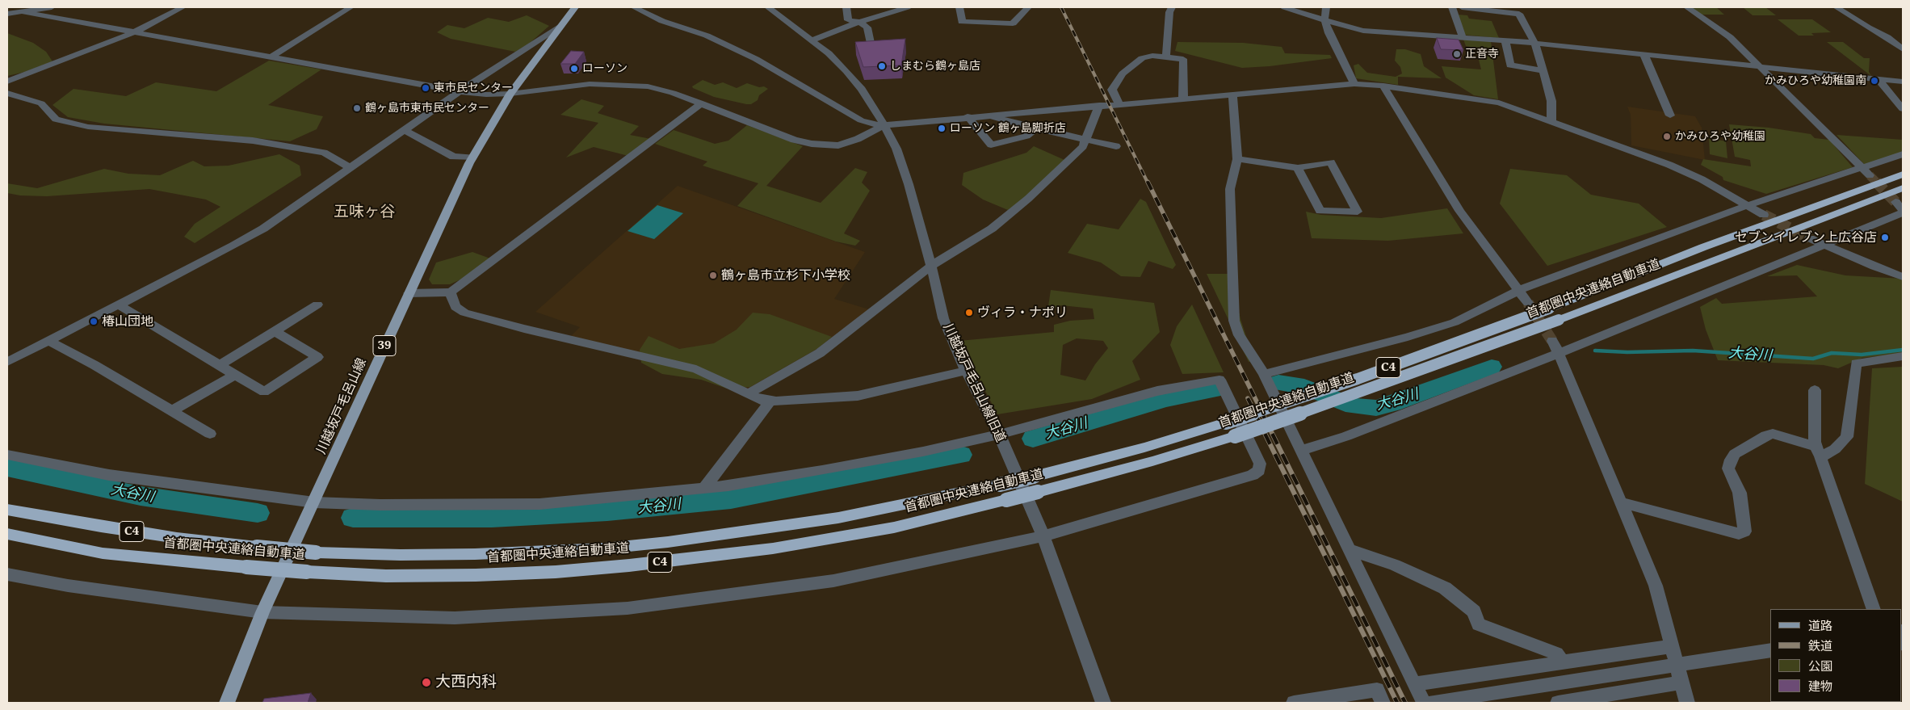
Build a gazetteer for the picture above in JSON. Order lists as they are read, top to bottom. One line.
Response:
{"streets":{"highway":["首都圏中央連絡自動車道","C4"],"main road":["39","川越坂戸毛呂山線"],"street":["川越坂戸毛呂山線旧道"]},"districts":["五味ヶ谷"],"water":["大谷川"],"places":["正音寺","しまむら鶴ヶ島店","ローソン","かみひろや幼稚園南","東市民センター","鶴ヶ島市東市民センター","ローソン 鶴ヶ島脚折店","かみひろや幼稚園","セブンイレブン上広谷店","鶴ヶ島市立杉下小学校","ヴィラ・ナポリ","椿山団地","大西内科"],"legend":["道路","鉄道","公園","建物"]}
